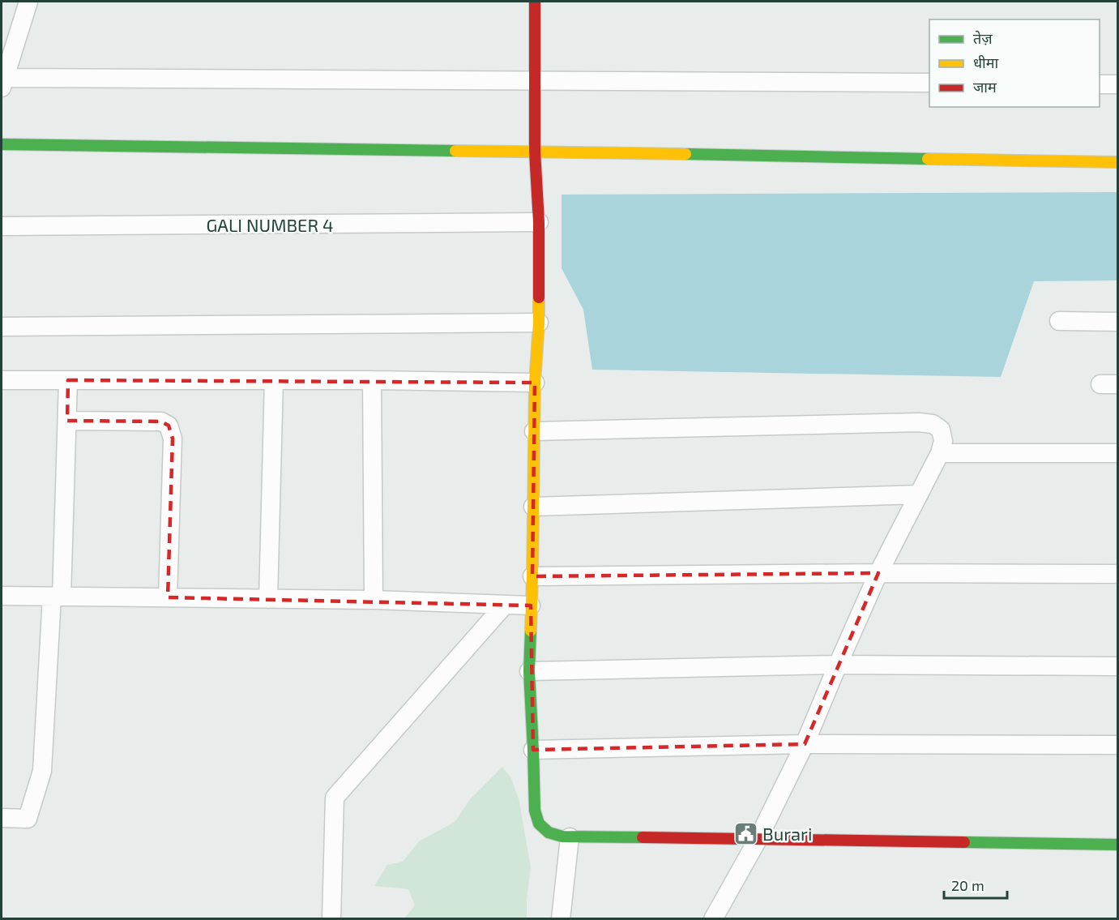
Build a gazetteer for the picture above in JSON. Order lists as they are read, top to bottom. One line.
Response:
{"streets":{"street":["GALI NUMBER 4"]},"places":{"public building":["Burari"]},"legend":["तेज़","धीमा","जाम"],"scale_bar":"20 m"}
